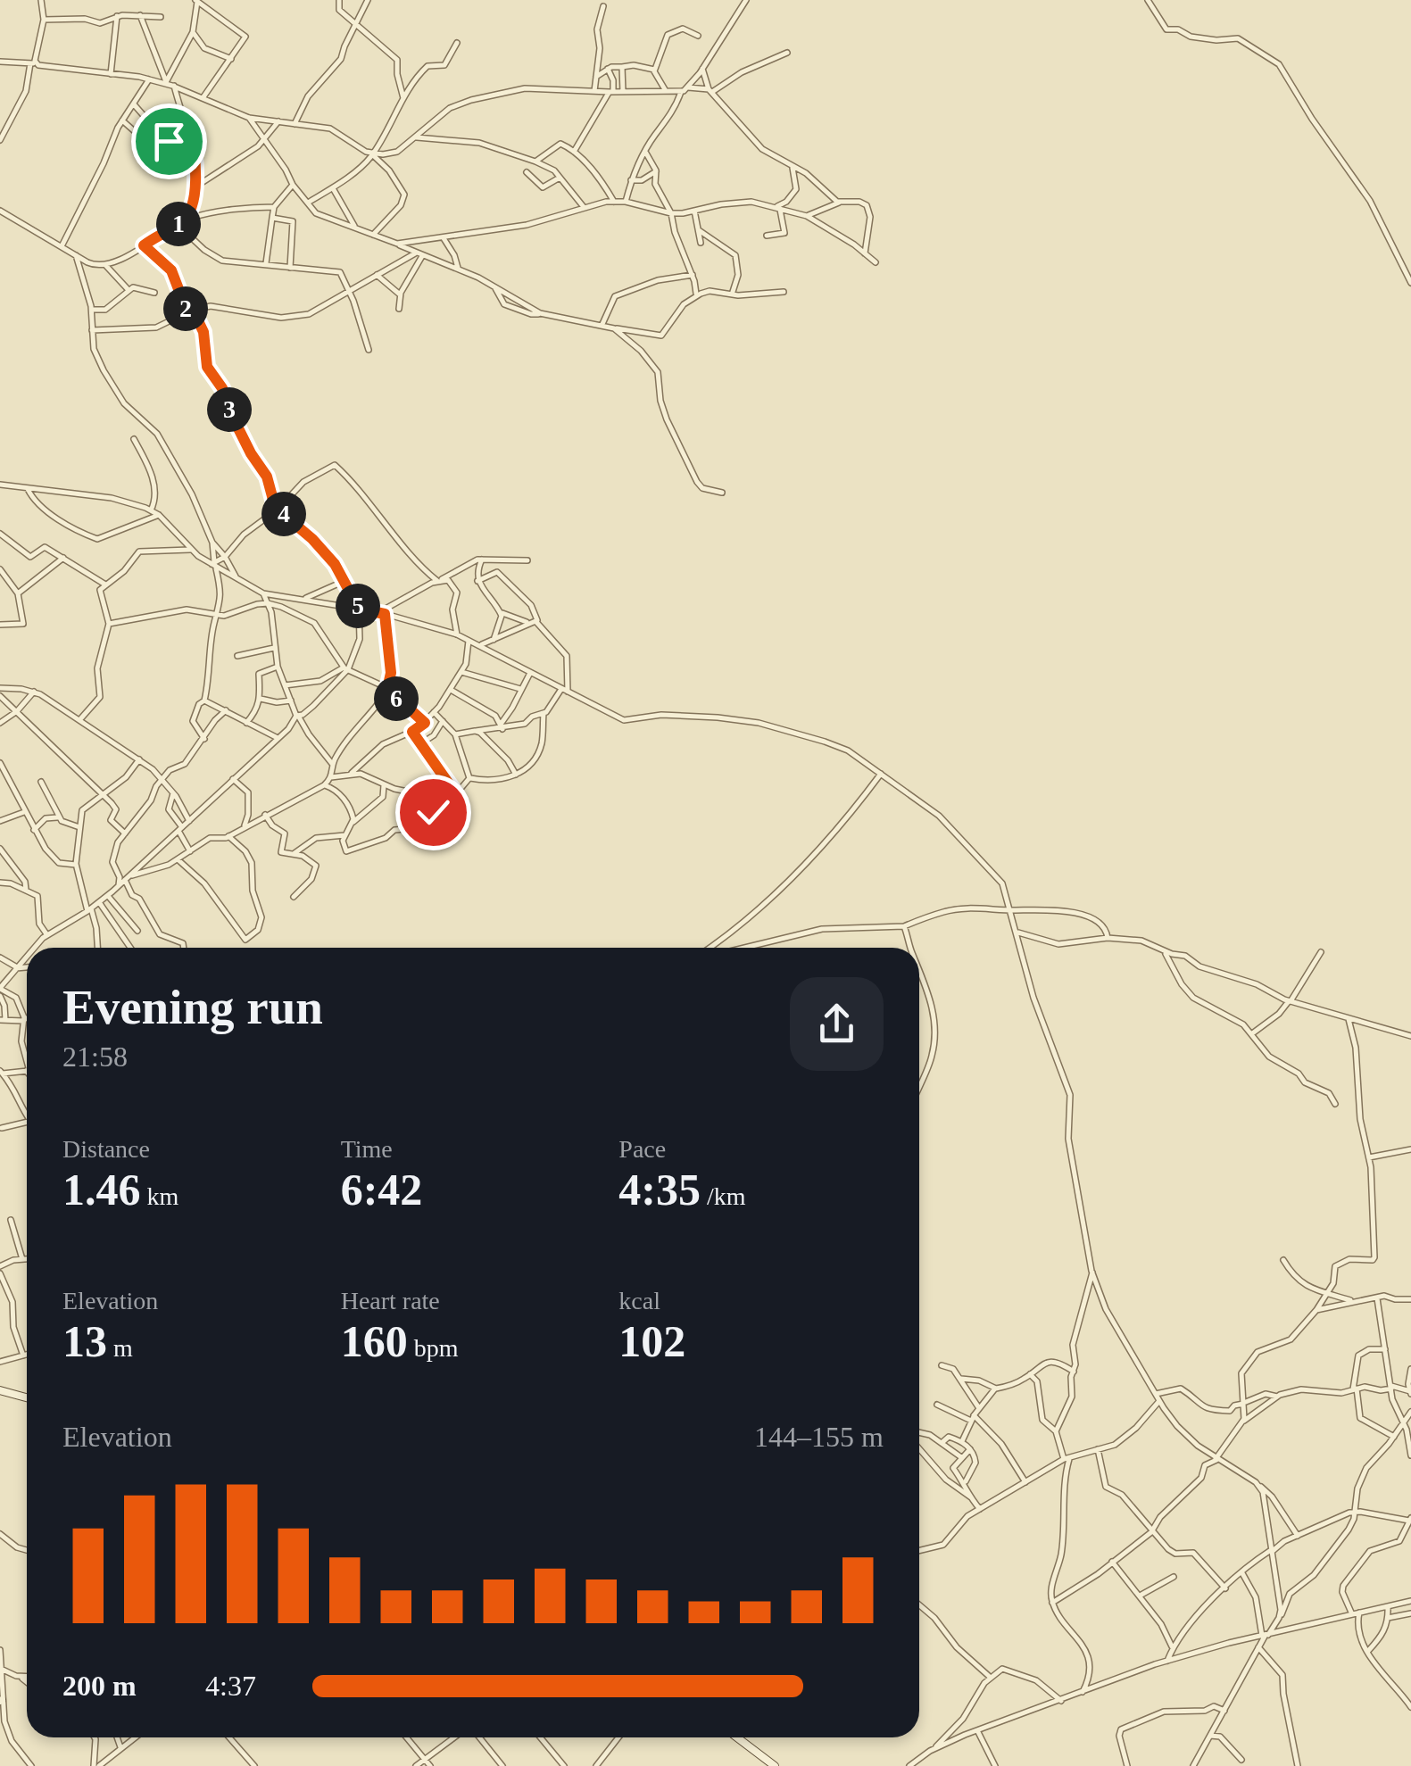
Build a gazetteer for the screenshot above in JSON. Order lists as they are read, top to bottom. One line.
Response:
{"page":{"pins":["1","2","3","4","5","6"],"heading":["Evening run","21:58"],"stats":[["Distance","1.46 km"],["Time","6:42"],["Pace","4:35 /km"],["Elevation","13 m"],["Heart rate","160 bpm"],["kcal","102"]],"chart":["Elevation","144–155 m"],"list":[{"name":"200 m","note":"4:37"}]}}
